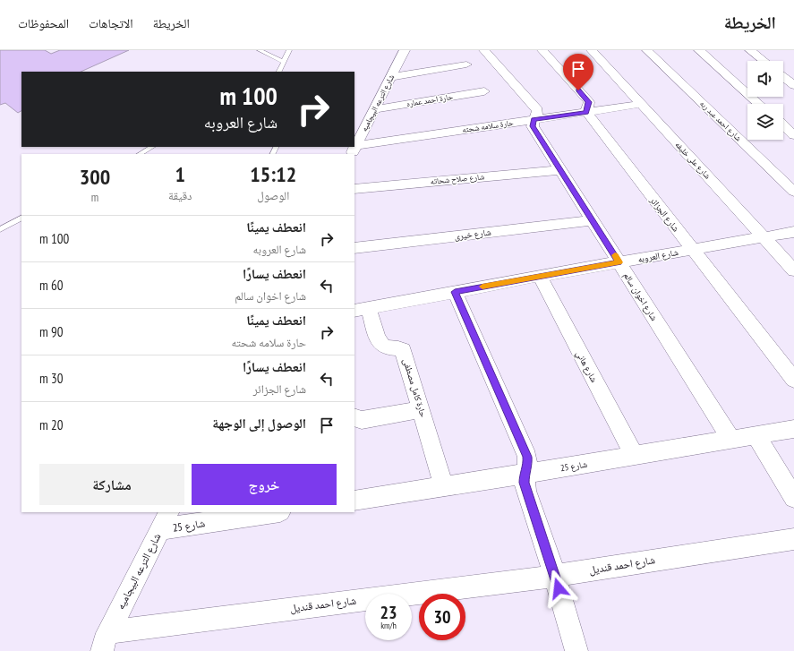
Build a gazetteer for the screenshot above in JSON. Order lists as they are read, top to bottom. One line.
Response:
{"streets":{"street":["حارة احمد عماره","شارع الترعه البيجاميه","شارع احمد عبد ربه","حارة سلامه شحته","شارع على خليفه","شارع صلاح شحاته","شارع الجزائر","شارع خيرى","شارع العروبه","شارع اخوان سالم","شارع هاني","حارة كامل مصطفى","شارع 25","شارع احمد قنديل"]},"crossings":[["حارة احمد عماره","شارع الترعه البيجاميه"],["شارع الترعه البيجاميه","حارة سلامه شحته"],["شارع الترعه البيجاميه","شارع 25"],["شارع الترعه البيجاميه","شارع احمد قنديل"],["حارة سلامه شحته","شارع على خليفه"],["حارة سلامه شحته","شارع الجزائر"],["حارة سلامه شحته","شارع اخوان سالم"],["شارع على خليفه","شارع العروبه"],["شارع صلاح شحاته","شارع اخوان سالم"],["شارع الجزائر","شارع العروبه"],["شارع خيرى","شارع اخوان سالم"],["شارع العروبه","شارع اخوان سالم"],["شارع العروبه","شارع هاني"],["شارع العروبه","حارة كامل مصطفى"],["شارع اخوان سالم","شارع 25"],["شارع هاني","شارع 25"],["حارة كامل مصطفى","شارع 25"]],"page":{"header":"الخريطة","nav":["الخريطة","الاتجاهات","المحفوظات"],"turn":["100 m","شارع العروبه"],"eta":["15:12","الوصول","1","دقيقة","300","m"],"list":[{"name":"انعطف يمينًا","note":"شارع العروبه","value":"100 m"},{"name":"انعطف يسارًا","note":"شارع اخوان سالم","value":"60 m"},{"name":"انعطف يمينًا","note":"حارة سلامه شحته","value":"90 m"},{"name":"انعطف يسارًا","note":"شارع الجزائر","value":"30 m"},{"name":"الوصول إلى الوجهة","value":"20 m"}],"buttons":["خروج","مشاركة"],"speed":"23 km/h","limit":"30"}}
